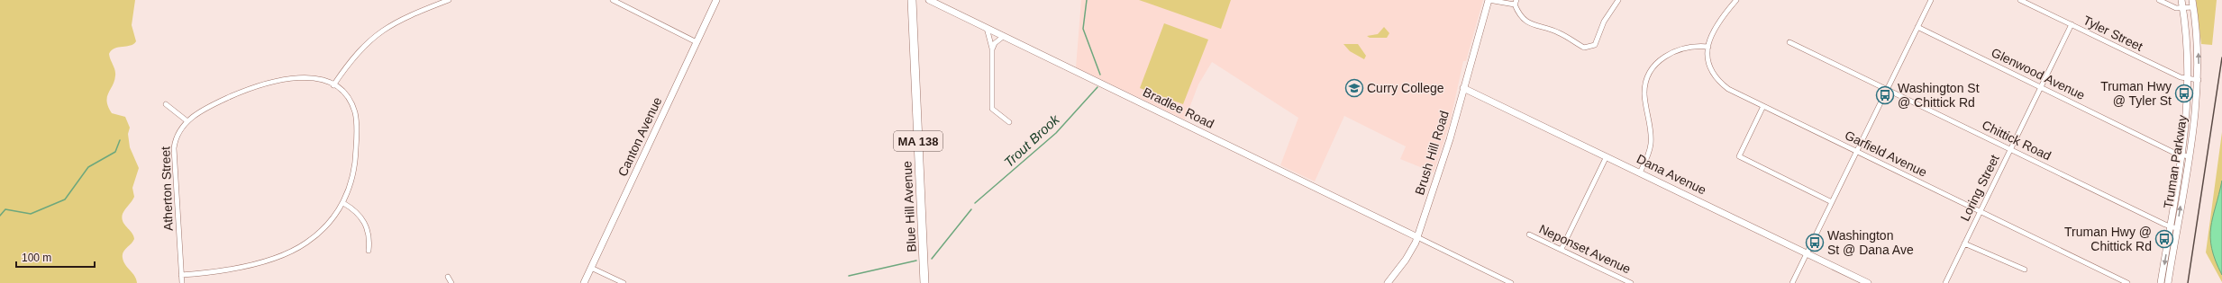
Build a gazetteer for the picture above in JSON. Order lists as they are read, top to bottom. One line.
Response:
{"streets":{"highway":["MA 138","Blue Hill Avenue"],"street":["Tyler Street","Glenwood Avenue","Bradlee Road","Canton Avenue","Chittick Road","Brush Hill Road","Garfield Avenue","Truman Parkway","Dana Avenue","Loring Street","Atherton Street","Neponset Avenue"]},"crossings":[["Tyler Street","Truman Parkway"],["Tyler Street","Loring Street"],["Glenwood Avenue","Truman Parkway"],["Glenwood Avenue","Loring Street"],["Bradlee Road","Brush Hill Road"],["Chittick Road","Truman Parkway"],["Chittick Road","Loring Street"],["Brush Hill Road","Dana Avenue"],["Garfield Avenue","Loring Street"]],"water":["Trout Brook"],"places":{"school or university":["Curry College"],"bus stop":["Truman Hwy @ Tyler St","Washington St @ Chittick Rd","Truman Hwy @ Chittick Rd","Washington St @ Dana Ave"]},"scale_bar":"100 m"}
